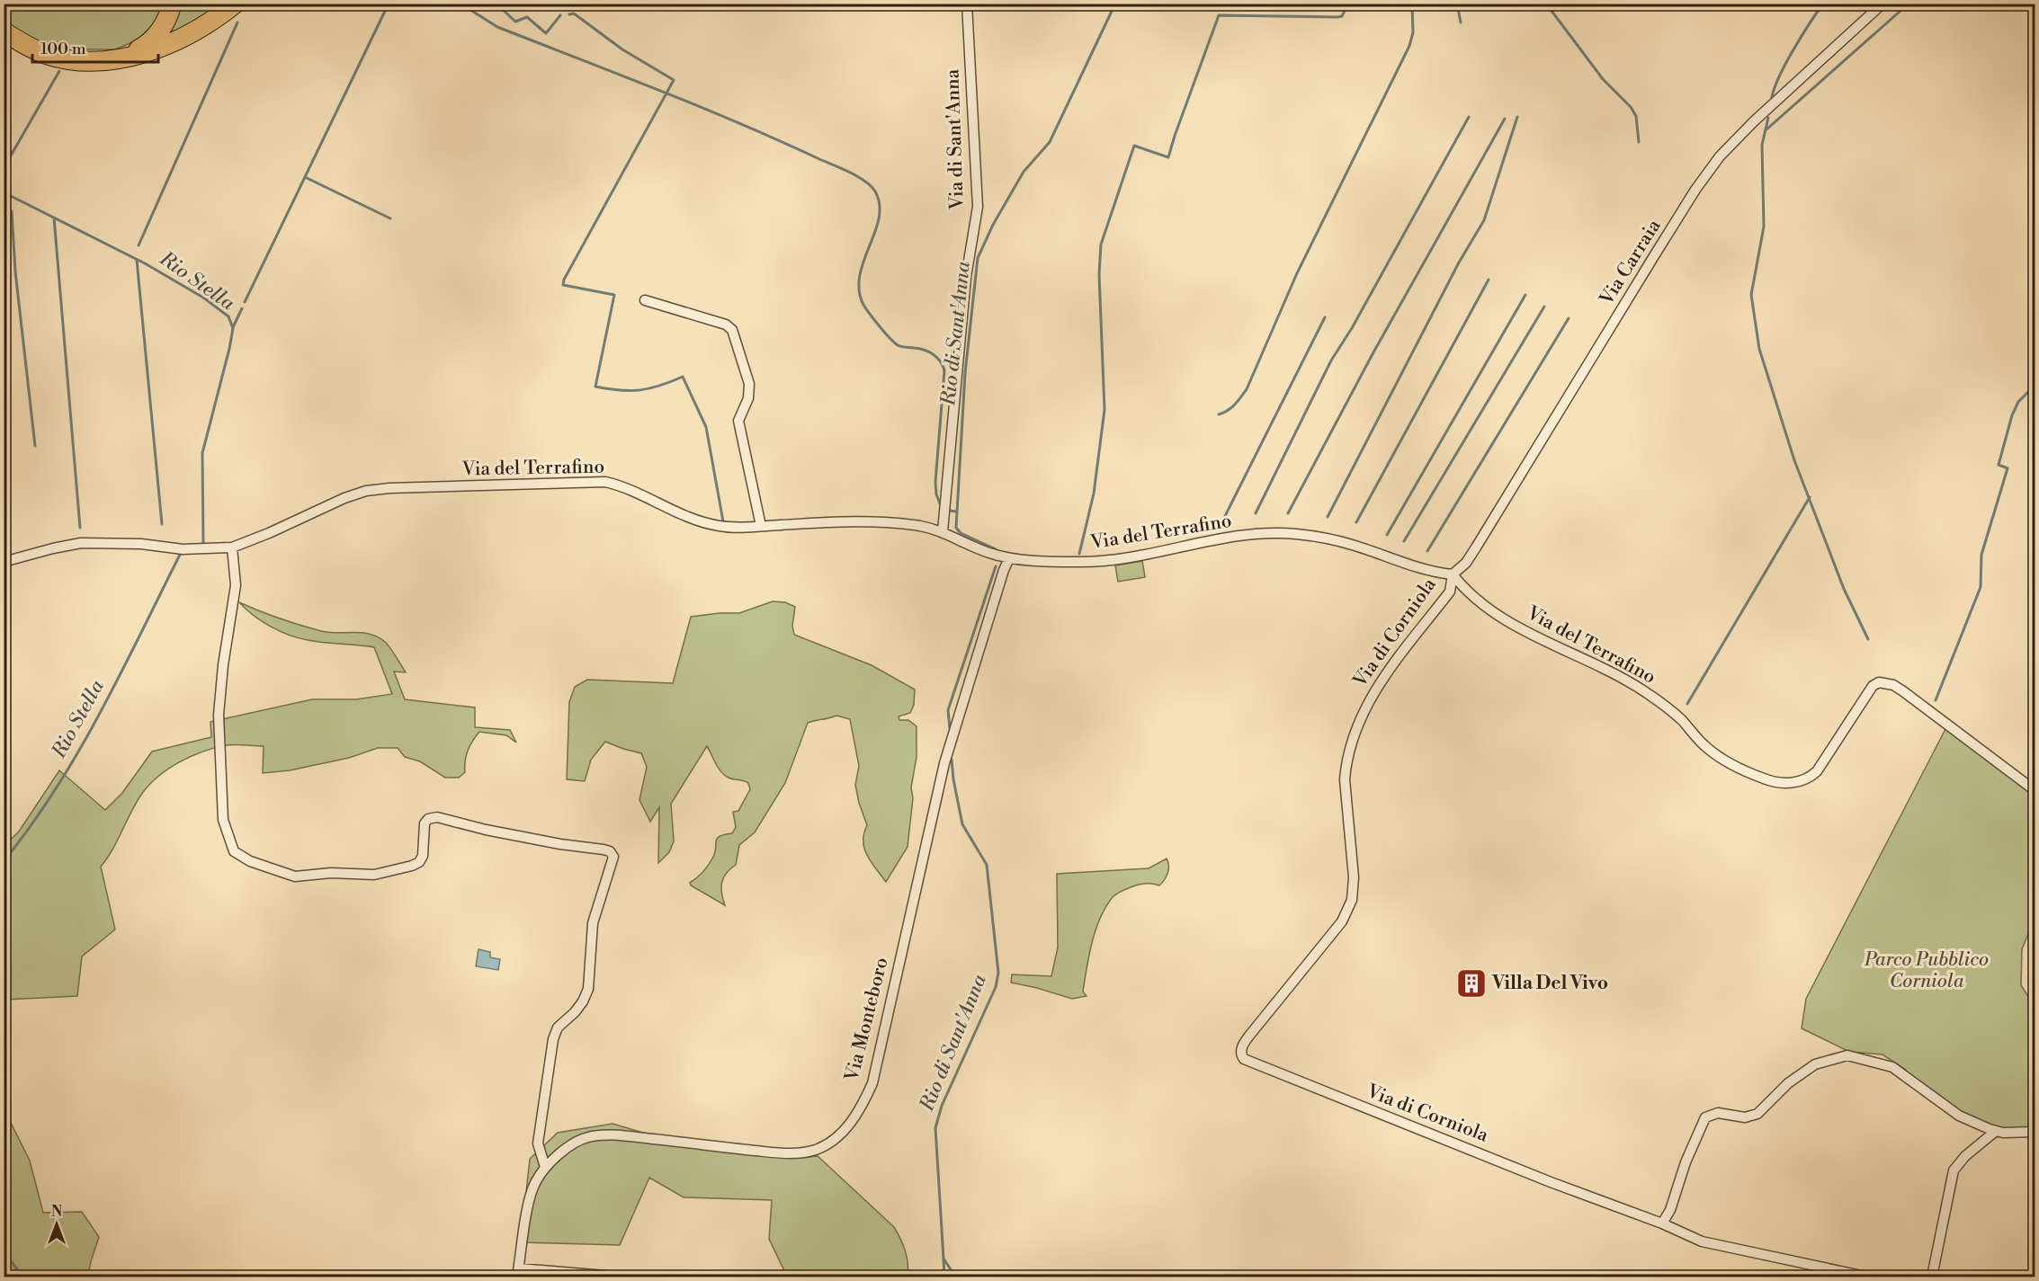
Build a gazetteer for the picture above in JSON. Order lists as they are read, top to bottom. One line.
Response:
{"streets":{"street":["Via di Sant'Anna","Via Carraia","Via del Terrafino","Via di Corniola","Via Monteboro"]},"crossings":[["Via di Sant'Anna","Via del Terrafino"],["Via Carraia","Via del Terrafino"],["Via Carraia","Via di Corniola"],["Via del Terrafino","Via di Corniola"],["Via del Terrafino","Via Monteboro"]],"water":["Rio Stella","Rio di Sant'Anna"],"parks":["Parco Pubblico Corniola"],"places":{"building":["Villa Del Vivo"]},"scale_bar":"100 m","north":"top"}
